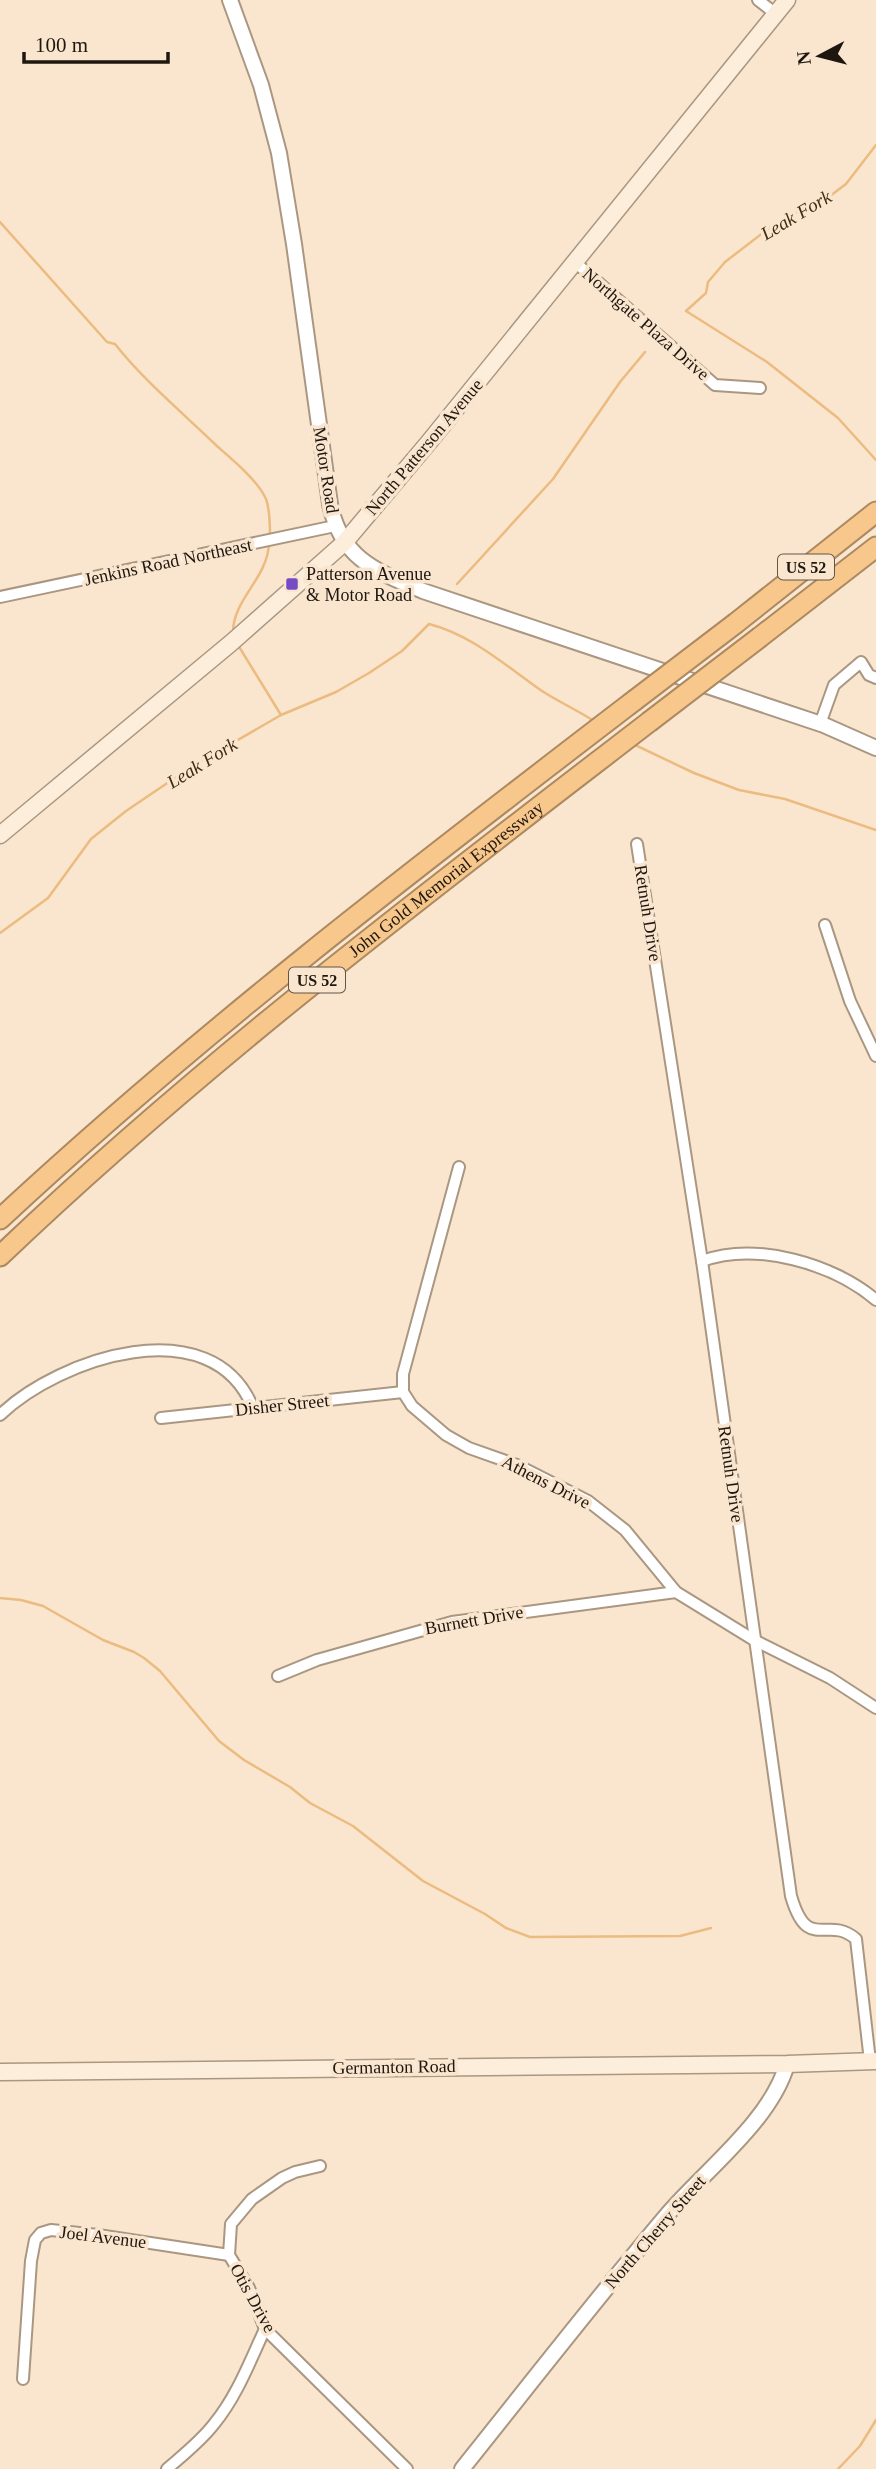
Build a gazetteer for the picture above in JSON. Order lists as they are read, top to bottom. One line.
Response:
{"streets":{"highway":["US 52","John Gold Memorial Expressway"],"main road":["North Patterson Avenue","Germanton Road"],"street":["Northgate Plaza Drive","Motor Road","Jenkins Road Northeast","Retnuh Drive","Disher Street","Athens Drive","Burnett Drive","North Cherry Street","Joel Avenue","Otis Drive"]},"crossings":[["Northgate Plaza Drive","North Patterson Avenue"],["North Patterson Avenue","Motor Road"],["Motor Road","Jenkins Road Northeast"],["Retnuh Drive","Athens Drive"],["Disher Street","Athens Drive"],["Athens Drive","Burnett Drive"],["Germanton Road","North Cherry Street"],["Joel Avenue","Otis Drive"]],"water":["Leak Fork"],"places":{"transit":["Patterson Avenue & Motor Road"]},"scale_bar":"100 m","north":"left"}
